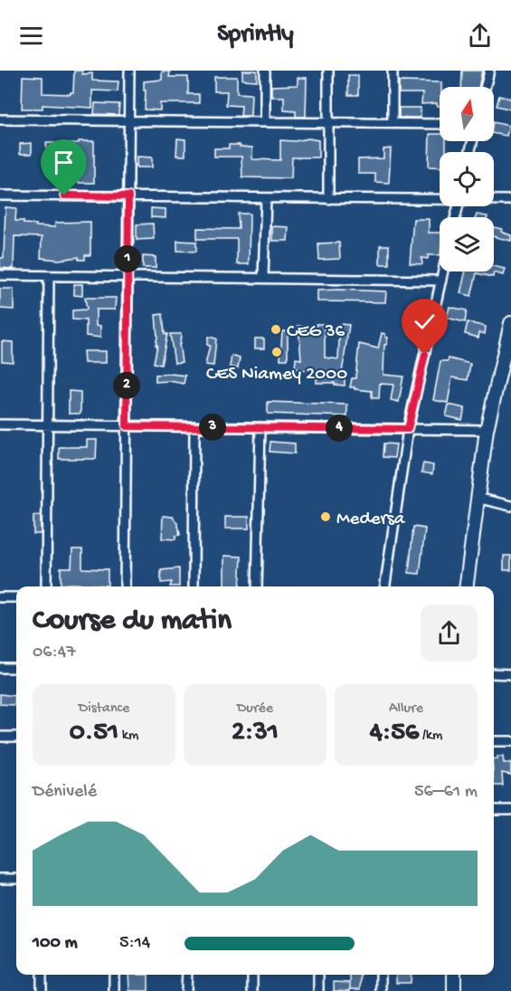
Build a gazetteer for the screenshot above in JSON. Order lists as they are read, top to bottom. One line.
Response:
{"places":["CEG 36","CES Niamey 2000","Medersa"],"north":"top","page":{"header":"Sprintly","pins":["1","2","3","4"],"heading":["Course du matin","06:47"],"stats":[["Distance","0.51 km"],["Durée","2:31"],["Allure","4:56 /km"]],"chart":["Dénivelé","56–61 m"],"list":[{"name":"100 m","note":"5:14"}]}}
